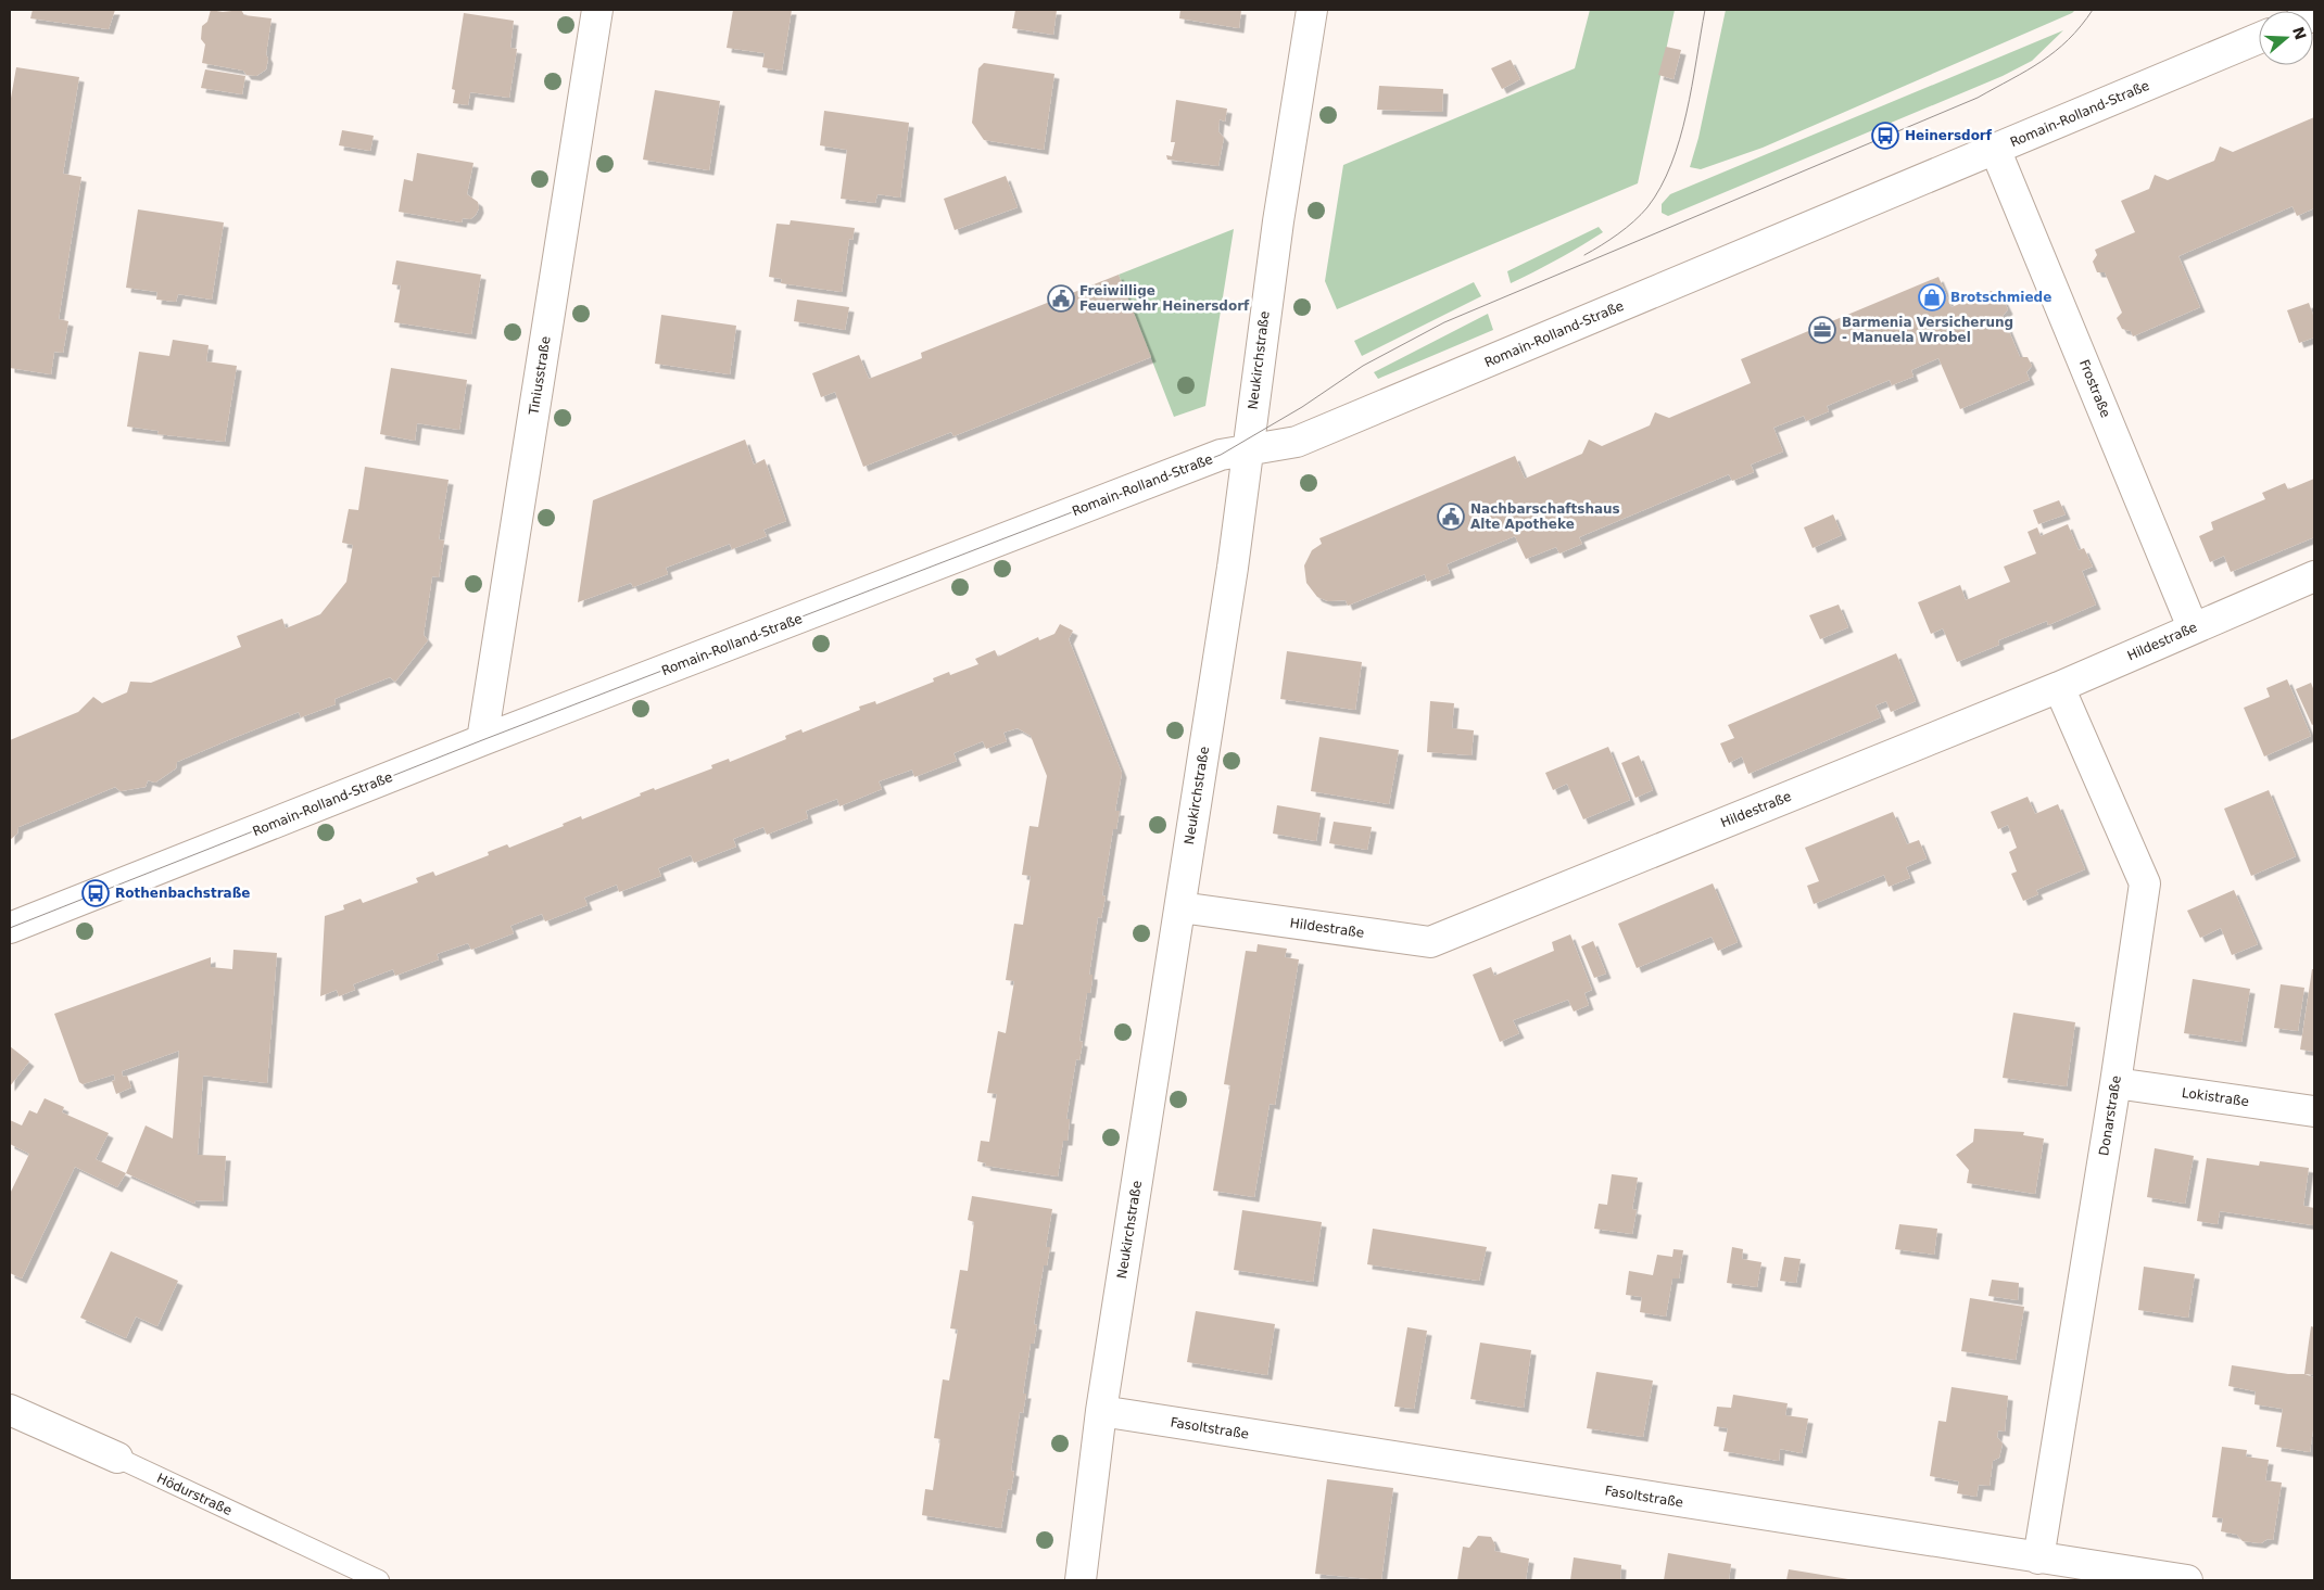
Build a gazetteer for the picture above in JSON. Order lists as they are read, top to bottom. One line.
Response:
{"streets":{"street":["Romain-Rolland-Straße","Neukirchstraße","Tiniusstraße","Frostraße","Hildestraße","Lokistraße","Donarstraße","Fasoltstraße","Hödurstraße"]},"crossings":[["Romain-Rolland-Straße","Neukirchstraße"],["Romain-Rolland-Straße","Tiniusstraße"],["Romain-Rolland-Straße","Frostraße"],["Neukirchstraße","Hildestraße"],["Neukirchstraße","Fasoltstraße"],["Frostraße","Hildestraße"],["Hildestraße","Donarstraße"],["Lokistraße","Donarstraße"],["Donarstraße","Fasoltstraße"]],"places":{"bus stop":["Heinersdorf","Rothenbachstraße"],"shop":["Brotschmiede"],"public building":["Freiwillige Feuerwehr Heinersdorf","Nachbarschaftshaus Alte Apotheke"],"office":["Barmenia Versicherung - Manuela Wrobel"]},"north":"right"}
